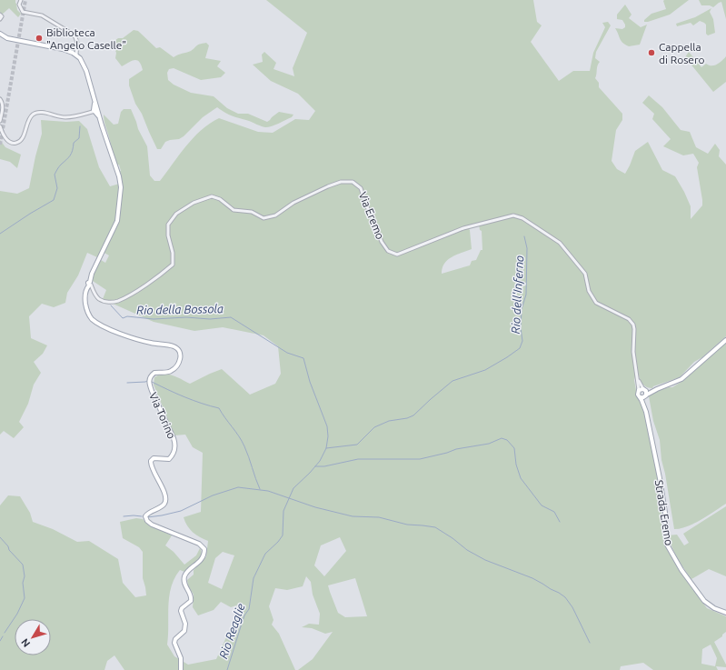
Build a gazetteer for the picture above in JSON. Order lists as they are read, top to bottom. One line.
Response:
{"streets":{"main road":["Via Torino","Strada Eremo"],"street":["Via Eremo"]},"crossings":[["Via Eremo","Via Torino"],["Via Eremo","Strada Eremo"]],"water":["Rio dell'Inferno","Rio della Bossola","Rio Reaglie"],"places":["Biblioteca \"Angelo Caselle\"","Cappella di Rosero"],"north":"bottom left"}
